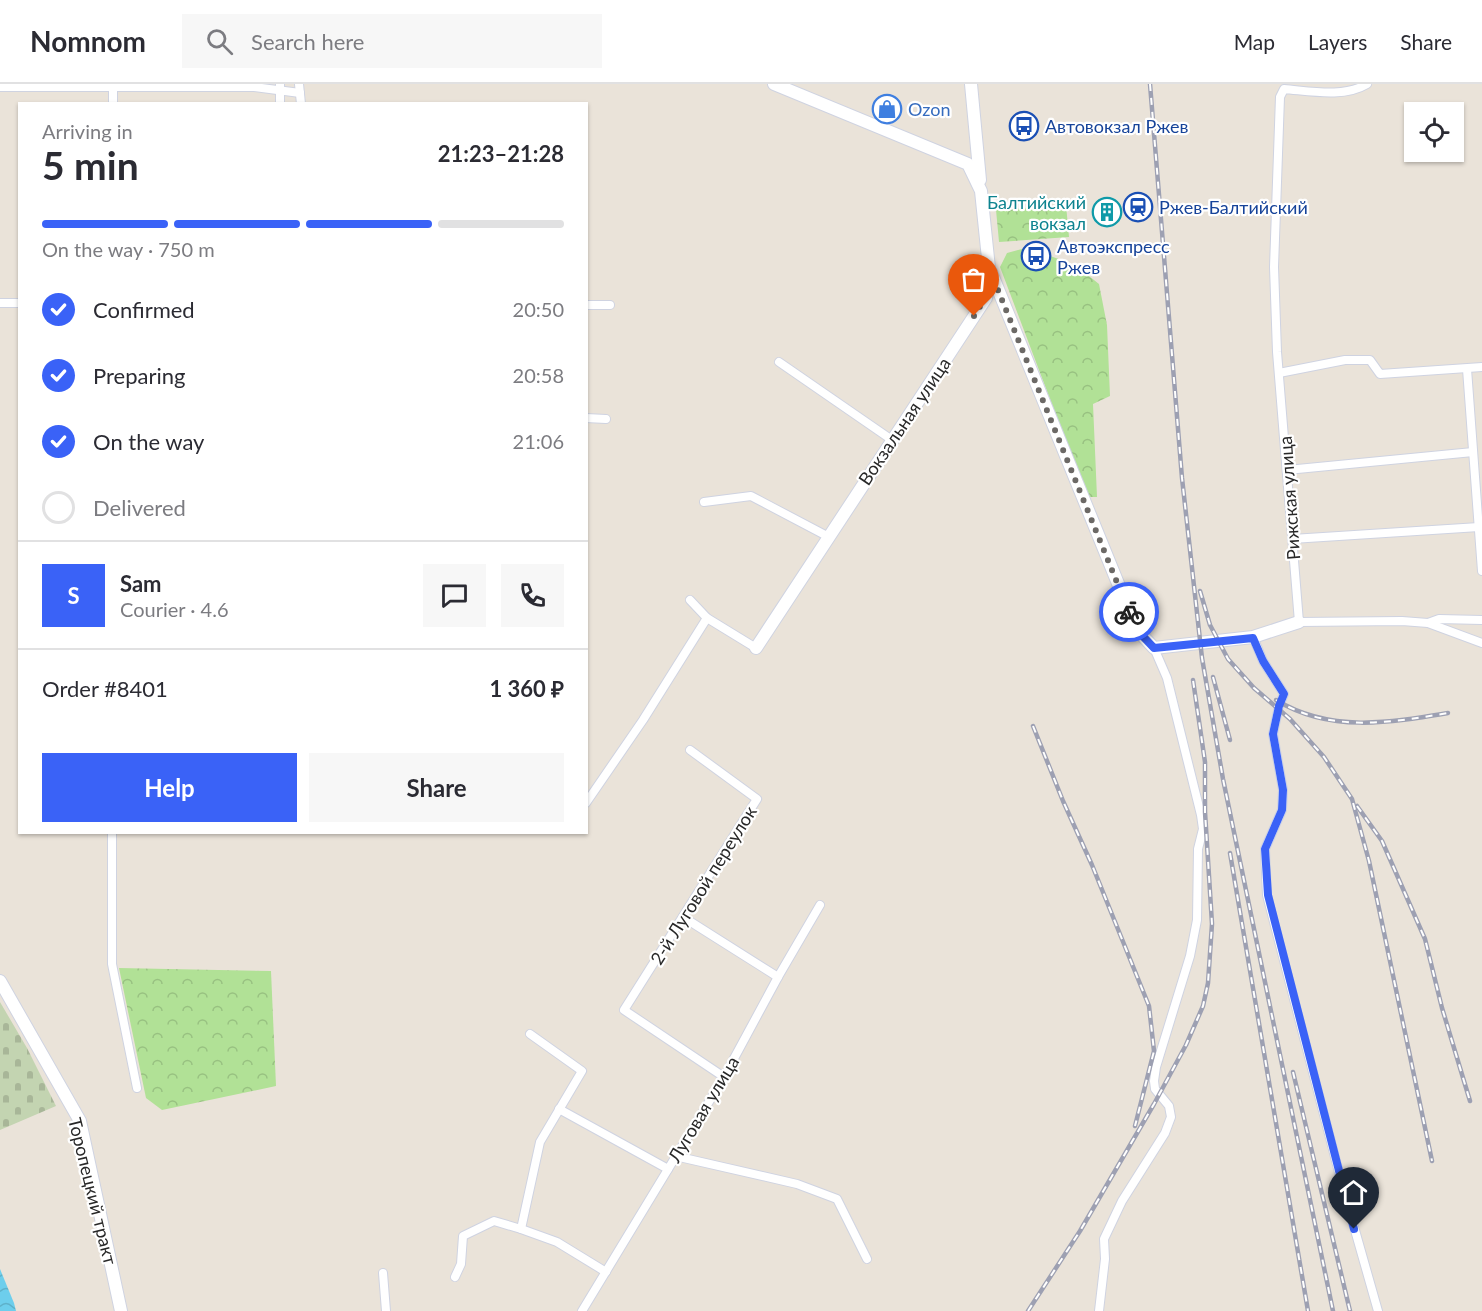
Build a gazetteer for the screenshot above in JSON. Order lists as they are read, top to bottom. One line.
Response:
{"streets":{"street":["Вокзальная улица","Рижская улица","2-й Луговой переулок","Луговая улица","Торопецкий тракт"]},"crossings":[["2-й Луговой переулок","Луговая улица"]],"places":{"shop":["Ozon"],"bus stop":["Автовокзал Ржев","Автоэкспресс Ржев"],"station":["Ржев-Балтийский"],"building":["Балтийский вокзал"]},"page":{"header":"Nomnom","search":"Search here","nav":["Map","Layers","Share"],"heading":["5 min","Arriving in","21:23–21:28"],"panel":["Sam","Courier · 4.6","Order #8401","1 360 ₽"],"bar":"On the way · 750 m","list":[["Confirmed","20:50"],["Preparing","20:58"],["On the way","21:06"],"Delivered"],"round":"S","buttons":["Help","Share"]}}
